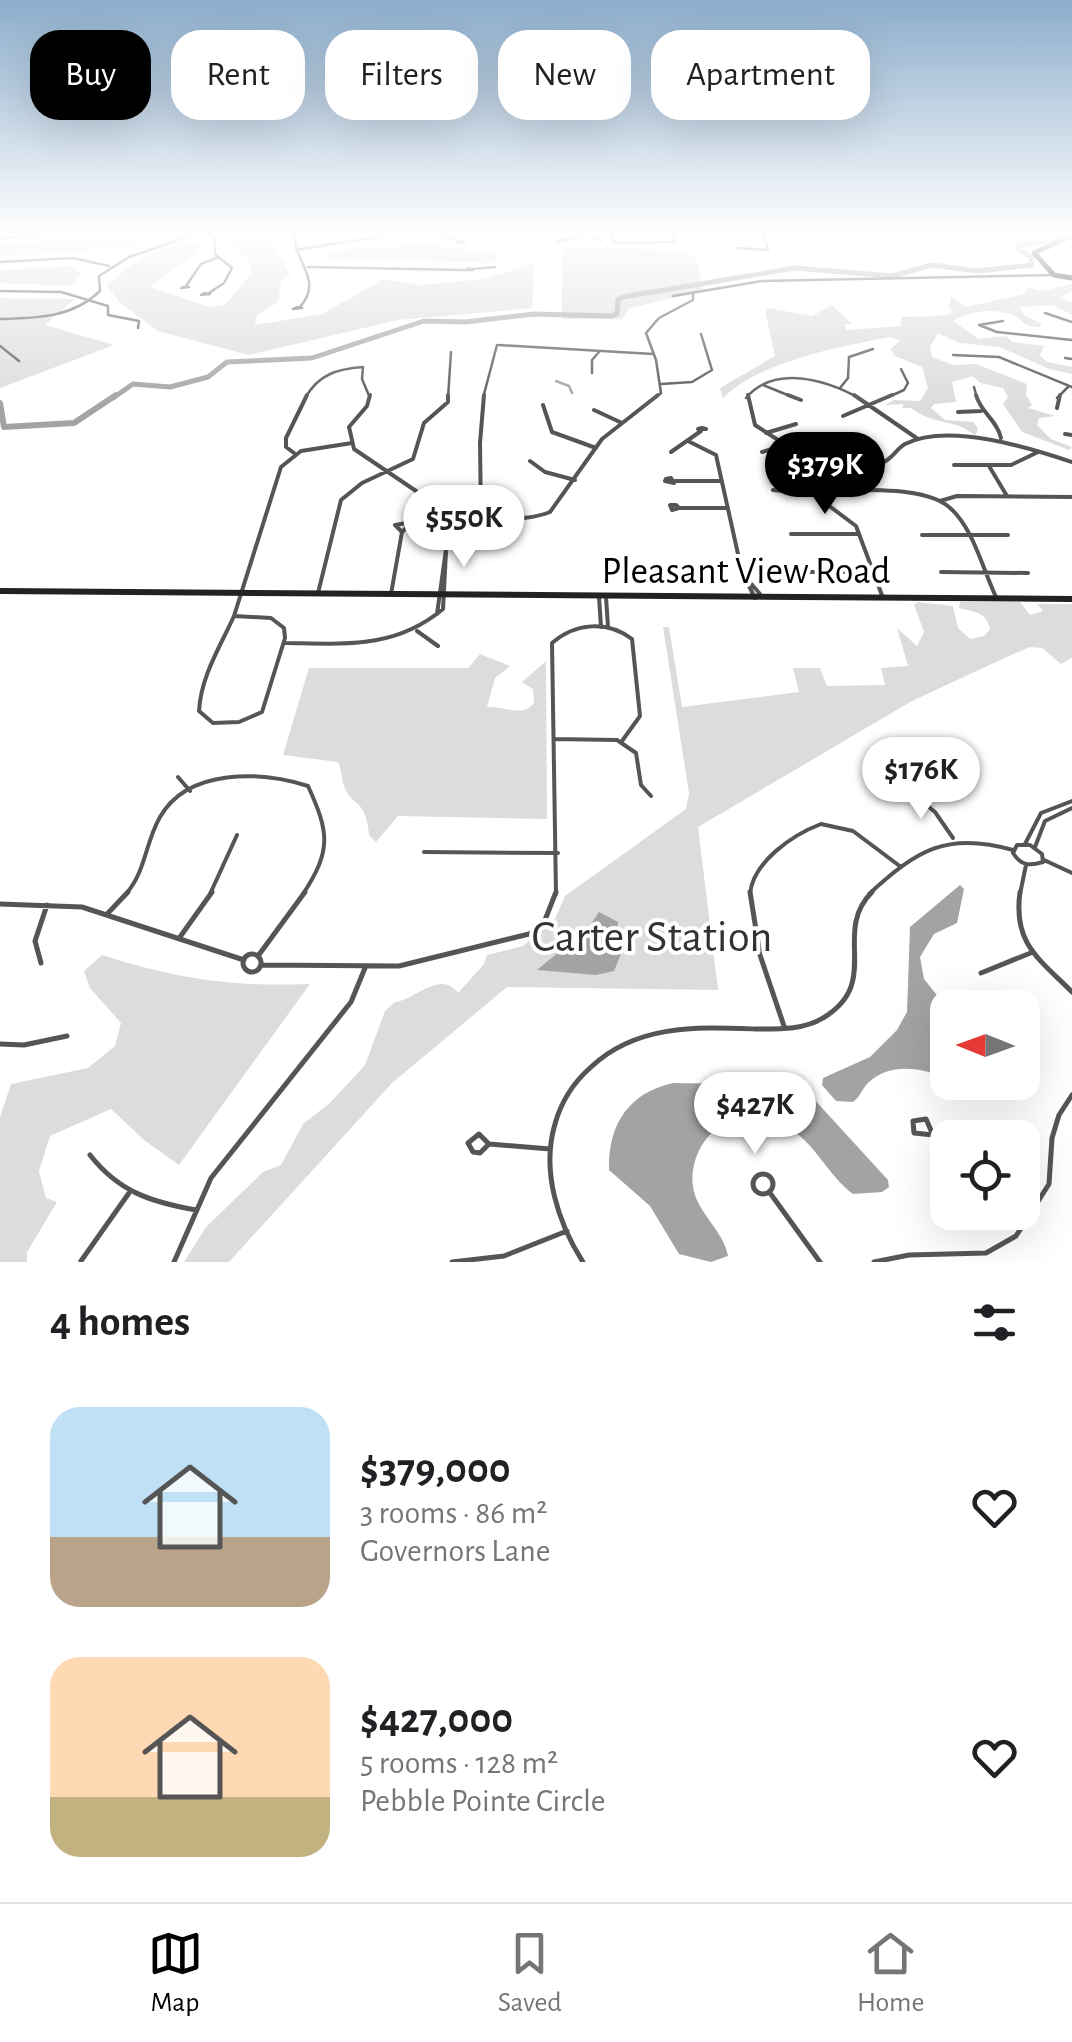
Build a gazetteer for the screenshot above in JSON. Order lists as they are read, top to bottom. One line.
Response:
{"streets":{"main road":["Pleasant View Road"]},"parks":["Carter Station"],"north":"left","page":{"chip":["Buy","Rent","Filters","New","Apartment"],"price":["$379K","$550K","$176K","$427K"],"heading":"4 homes","list":[{"name":"$379,000","note":"3 rooms · 86 m² · Governors Lane"},{"name":"$427,000","note":"5 rooms · 128 m² · Pebble Pointe Circle"}],"tabs":["Map","Saved","Home"]}}
